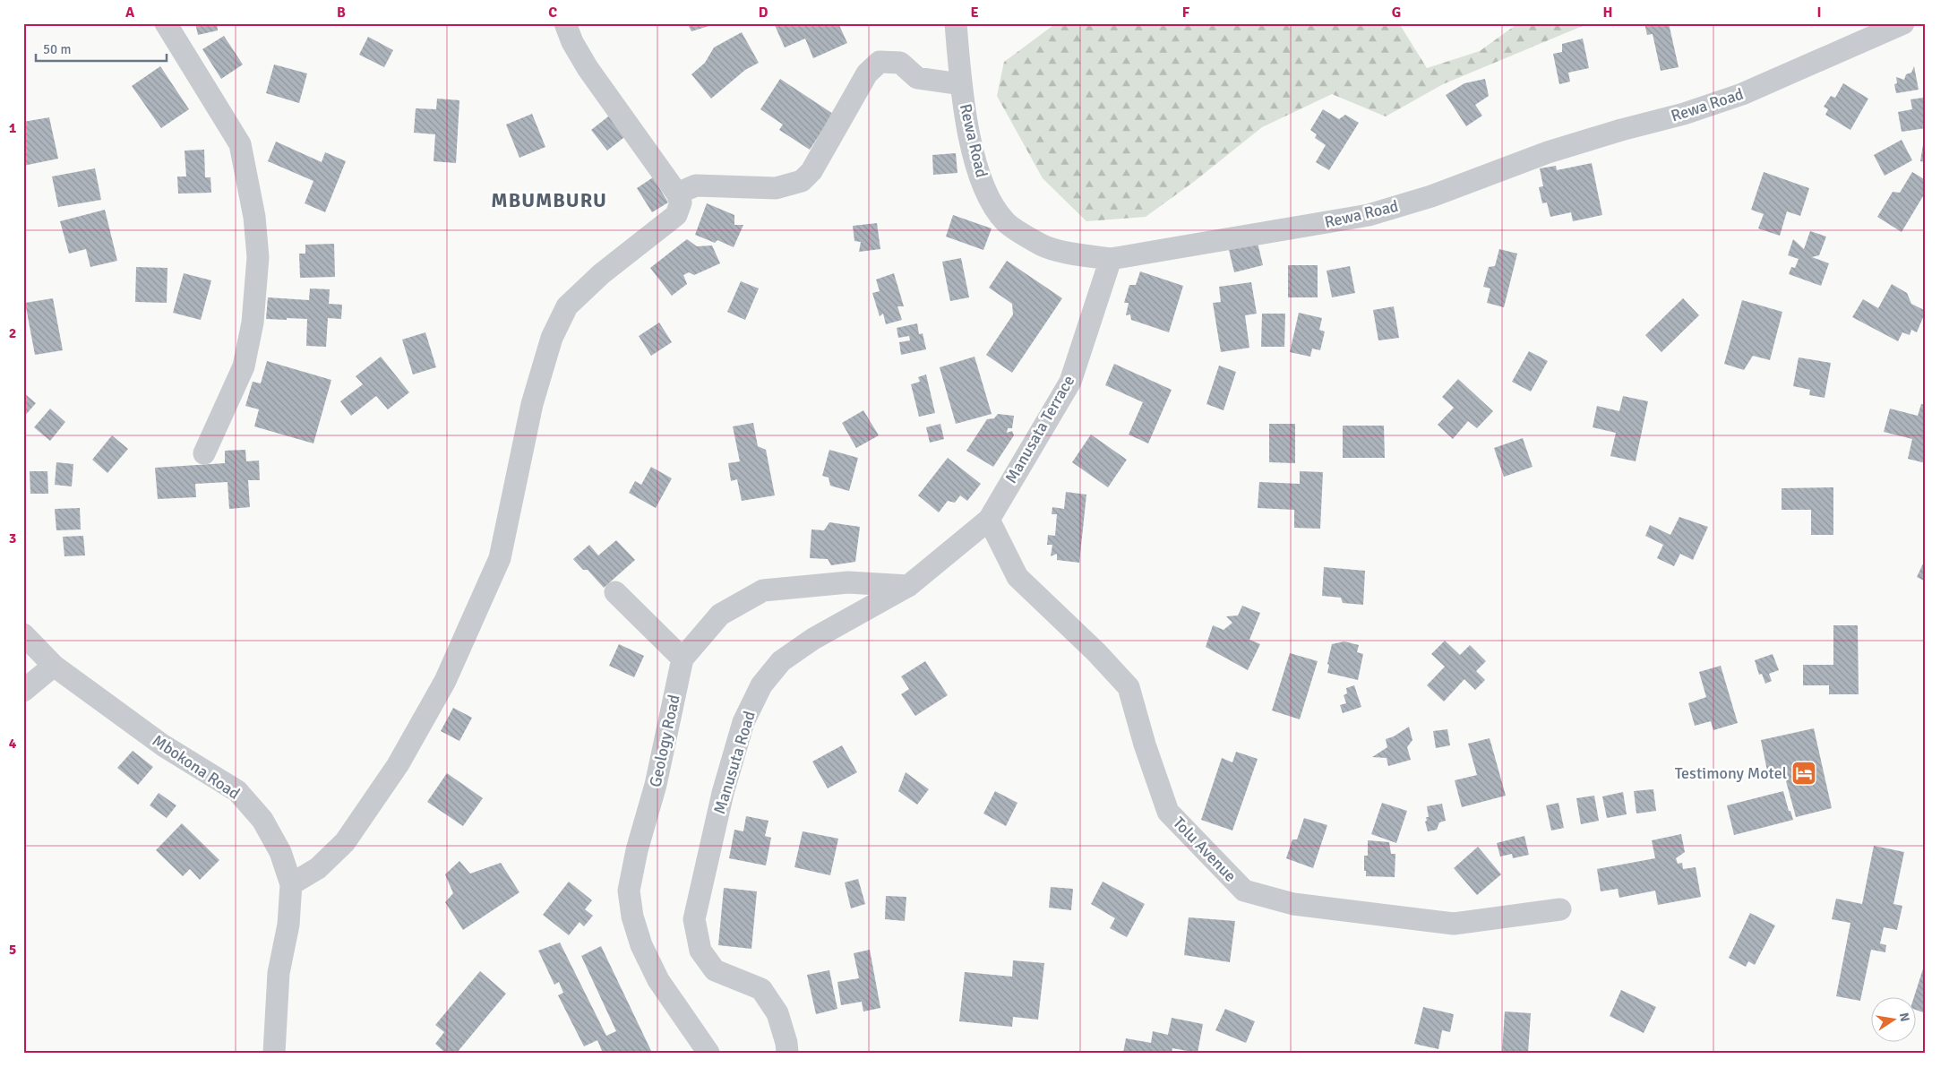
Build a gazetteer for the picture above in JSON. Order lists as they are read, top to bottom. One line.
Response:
{"streets":{"street":["Rewa Road","Manusata Terrace","Geology Road","Manusuta Road","Mbokona Road","Tolu Avenue"]},"crossings":[["Rewa Road","Manusata Terrace"],["Manusata Terrace","Manusuta Road"],["Manusata Terrace","Tolu Avenue"],["Geology Road","Manusuta Road"],["Manusuta Road","Tolu Avenue"]],"districts":["MBUMBURU"],"places":{"hotel":["Testimony Motel"]},"scale_bar":"50 m","north":"right","grid":{"columns":["A","B","C","D","E","F","G","H","I"],"rows":["1","2","3","4","5"]}}
